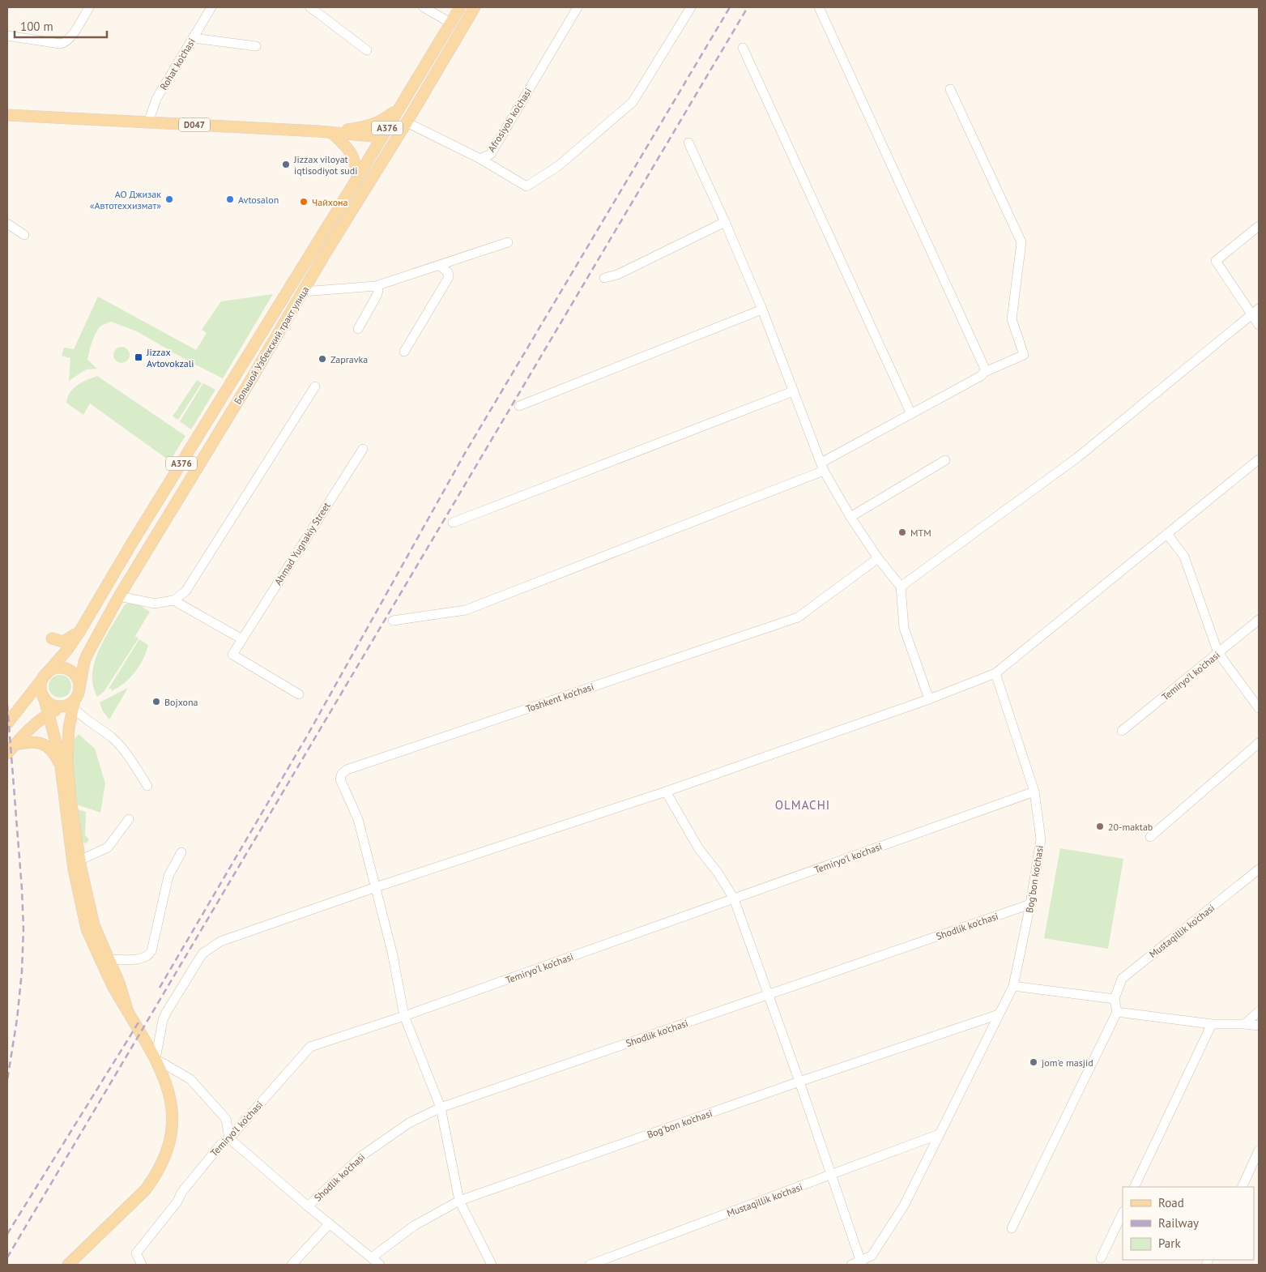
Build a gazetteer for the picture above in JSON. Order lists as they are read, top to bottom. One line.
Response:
{"streets":{"main road":["D047","A376","Большой Узбекский тракт улица"],"street":["Rohat ko'chasi","Afrosiyob ko'chasi","Ahmad Yugnakiy Street","Temiryo'l ko'chasi","Toshkent ko'chasi","Bog'bon ko'chasi","Shodlik ko'chasi","Mustaqillik ko'chasi"]},"crossings":[["Rohat ko'chasi","D047"],["Afrosiyob ko'chasi","Большой Узбекский тракт улица"],["D047","Большой Узбекский тракт улица"],["Temiryo'l ko'chasi","Bog'bon ko'chasi"],["Bog'bon ko'chasi","Shodlik ko'chasi"],["Bog'bon ko'chasi","Mustaqillik ko'chasi"]],"districts":["OLMACHI"],"places":{"other":["Jizzax viloyat iqtisodiyot sudi","АО Джизак «Автотеххизмат»","Avtosalon","Чайхона","Zapravka","MTM","Bojxona","20-maktab","jom'e masjid"],"transit":["Jizzax Avtovokzali"]},"legend":["Road","Railway","Park"],"scale_bar":"100 m"}
